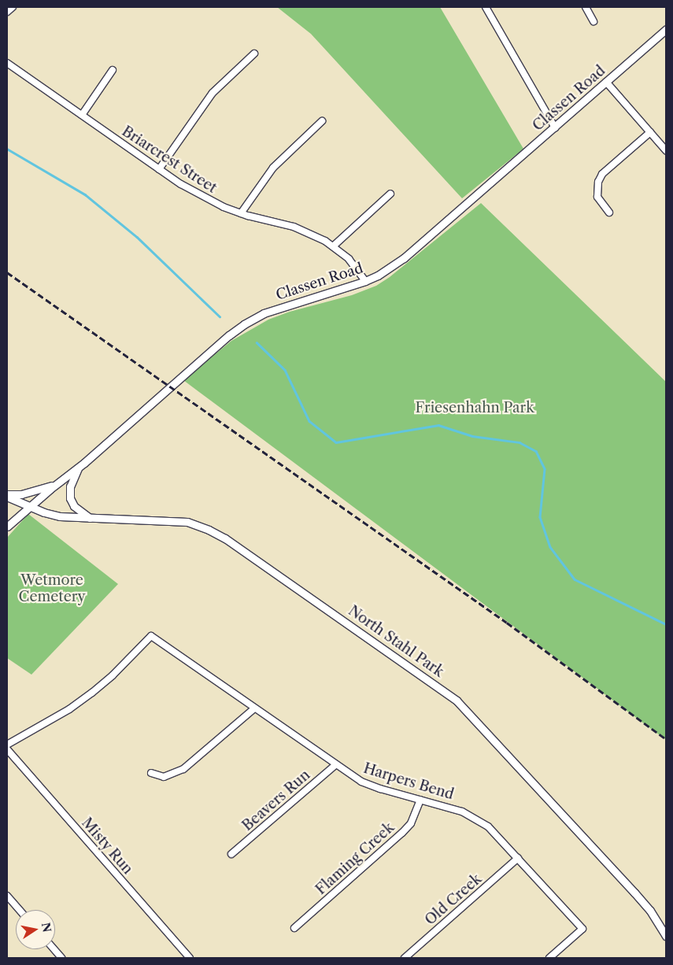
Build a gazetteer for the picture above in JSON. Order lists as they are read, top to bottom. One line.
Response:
{"streets":{"street":["Classen Road","Briarcrest Street","North Stahl Park","Harpers Bend","Beavers Run","Misty Run","Flaming Creek","Old Creek"]},"crossings":[["Classen Road","Briarcrest Street"],["Classen Road","North Stahl Park"],["Harpers Bend","Beavers Run"],["Harpers Bend","Flaming Creek"],["Harpers Bend","Old Creek"]],"parks":["Friesenhahn Park","Wetmore Cemetery"],"north":"right"}
